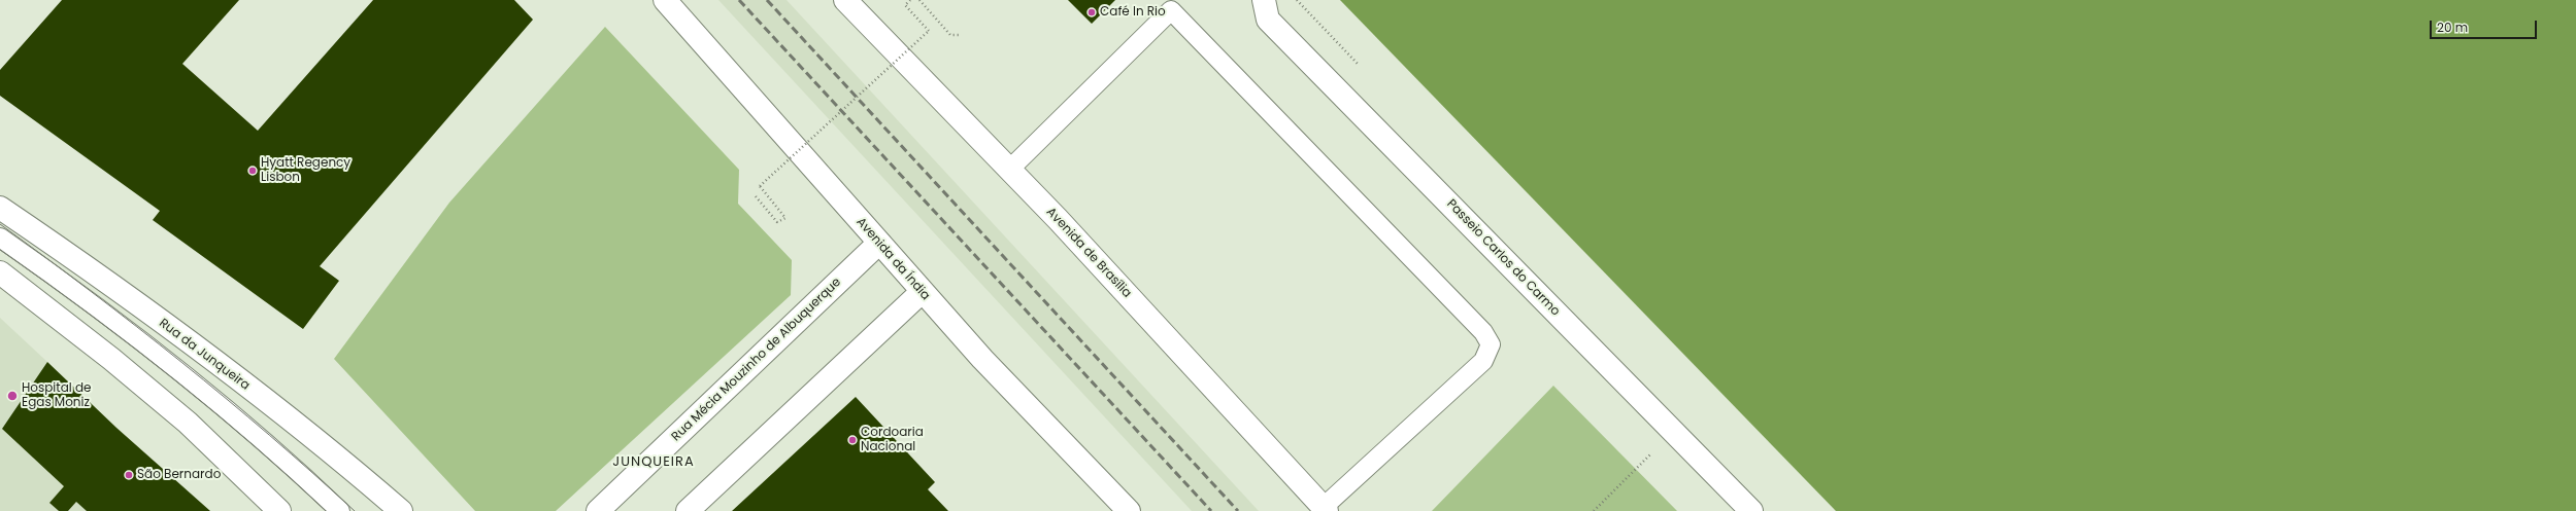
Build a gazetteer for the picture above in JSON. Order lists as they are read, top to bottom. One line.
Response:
{"streets":{"main road":["Avenida de Brasília","Passeio Carlos do Carmo","Avenida da Índia","Rua da Junqueira","Rua Mécia Mouzinho de Albuquerque"]},"crossings":[["Avenida da Índia","Rua Mécia Mouzinho de Albuquerque"]],"districts":["JUNQUEIRA"],"places":["Café In Rio","Hyatt Regency Lisbon","Hospital de Egas Moniz","Cordoaria Nacional","São Bernardo"],"scale_bar":"20 m"}
